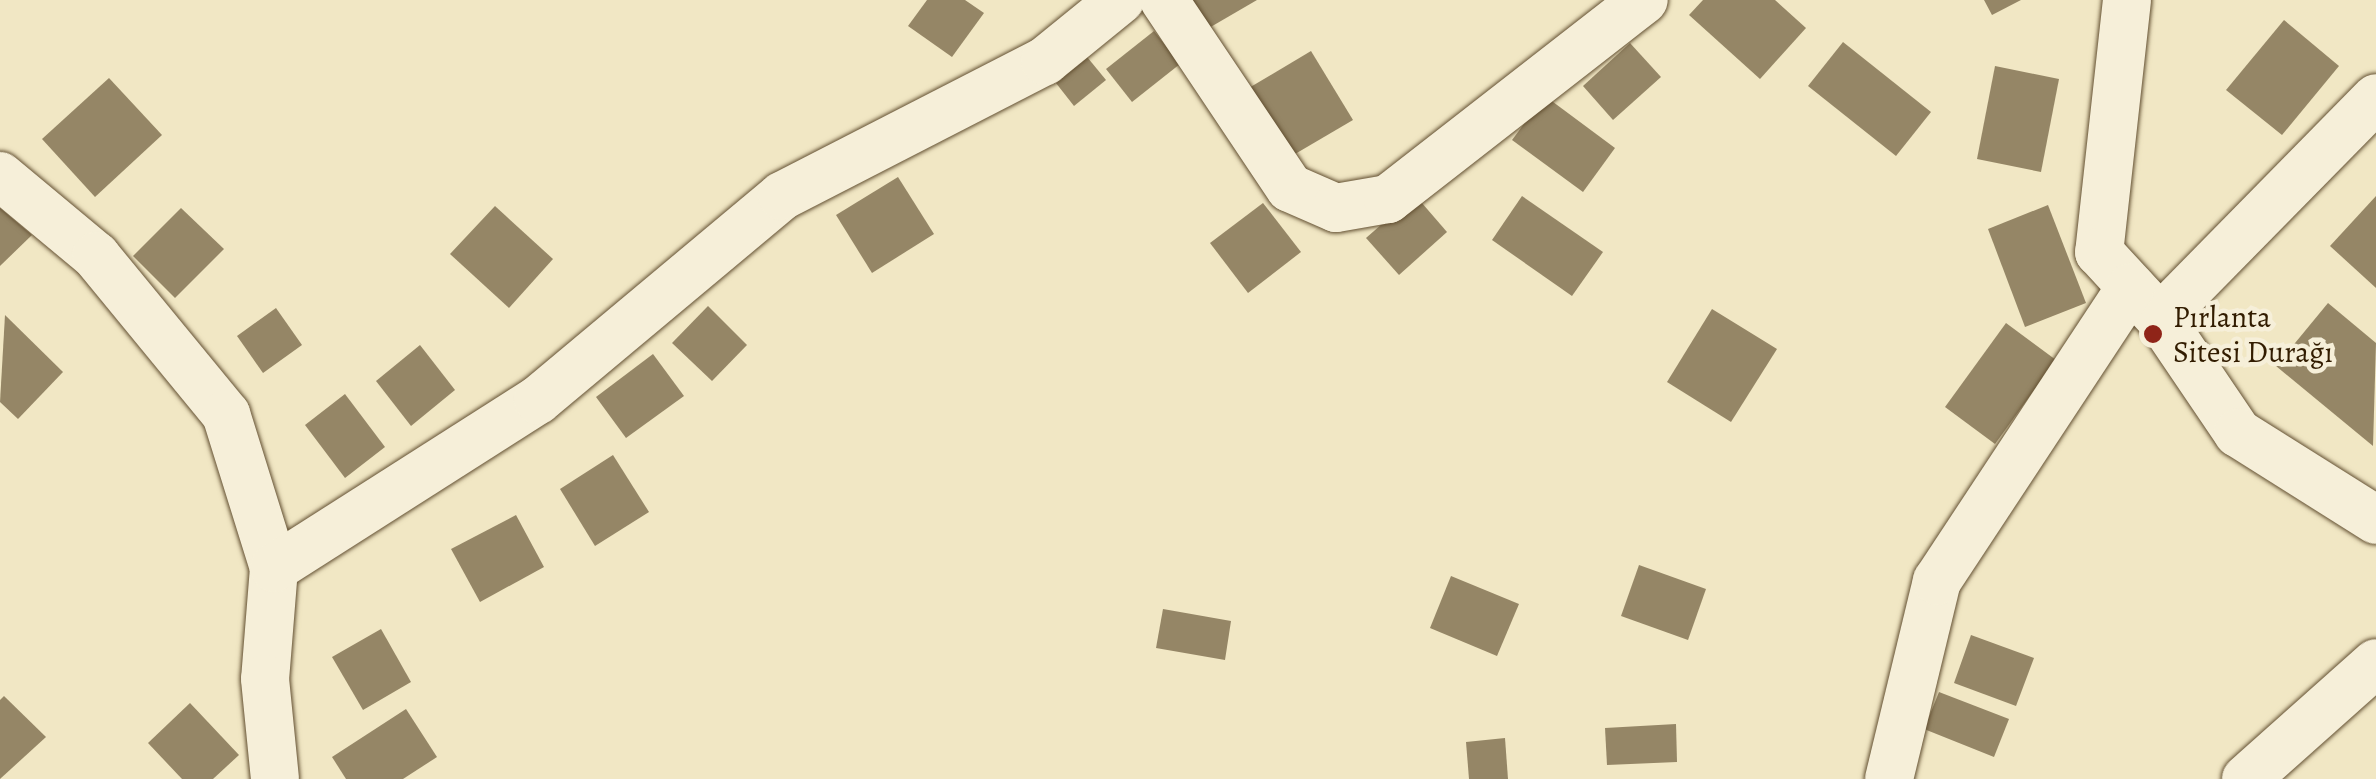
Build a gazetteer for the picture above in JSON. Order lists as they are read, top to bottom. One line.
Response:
{"places":["Pırlanta Sitesi Durağı"]}
